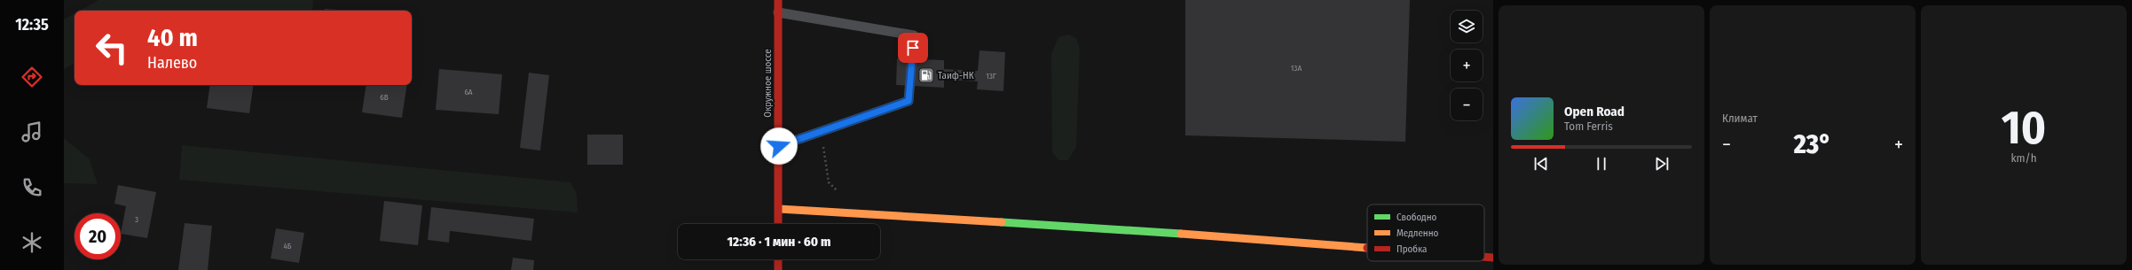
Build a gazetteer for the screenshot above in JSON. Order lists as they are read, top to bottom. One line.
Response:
{"streets":{"street":["Окружное шоссе"]},"places":{"fuel station":["Таиф-НК"]},"house_numbers":["13А","13Г","6А","6В","3","4Б"],"legend":["Свободно","Медленно","Пробка"],"page":{"tabs":"12:35","tile":["Климат",["10","km/h"]],"map_buttons":["+","−"],"turn":["40 m","Налево"],"song":["Open Road","Tom Ferris"],"heat":["−","23°","+"],"limit":"20","trip":"12:36 · 1 мин · 60 m"}}
